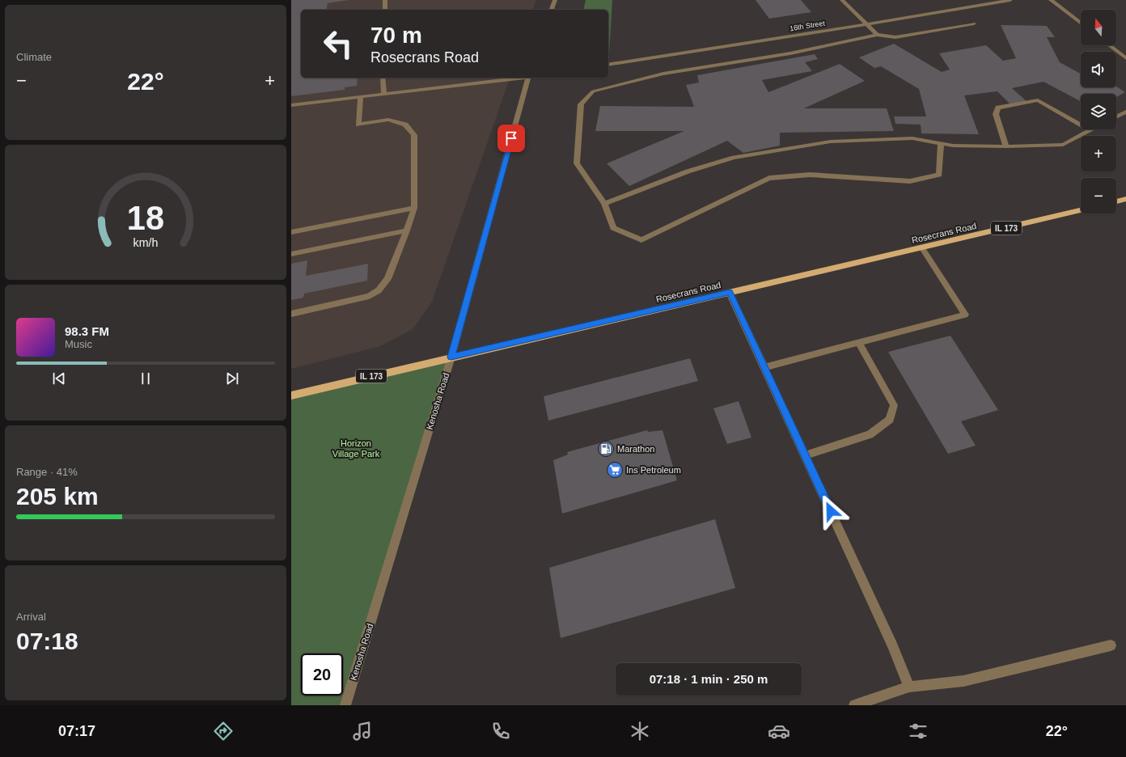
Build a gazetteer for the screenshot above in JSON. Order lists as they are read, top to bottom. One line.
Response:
{"streets":{"main road":["IL 173","Rosecrans Road"],"street":["16th Street","Kenosha Road"]},"crossings":[["Rosecrans Road","Kenosha Road"]],"parks":["Horizon Village Park"],"places":{"fuel station":["Marathon"],"supermarket":["Ins Petroleum"]},"north":"top","page":{"tile":["Climate",["Range · 41%","205 km"],["Arrival","07:18"]],"map_buttons":["+","−"],"turn":["70 m","Rosecrans Road"],"heat":["−","22°","+"],"song":["98.3 FM","Music"],"limit":"20","trip":"07:18 · 1 min · 250 m","tabs":["07:17","22°"],"gauge":["18","km/h"]}}
